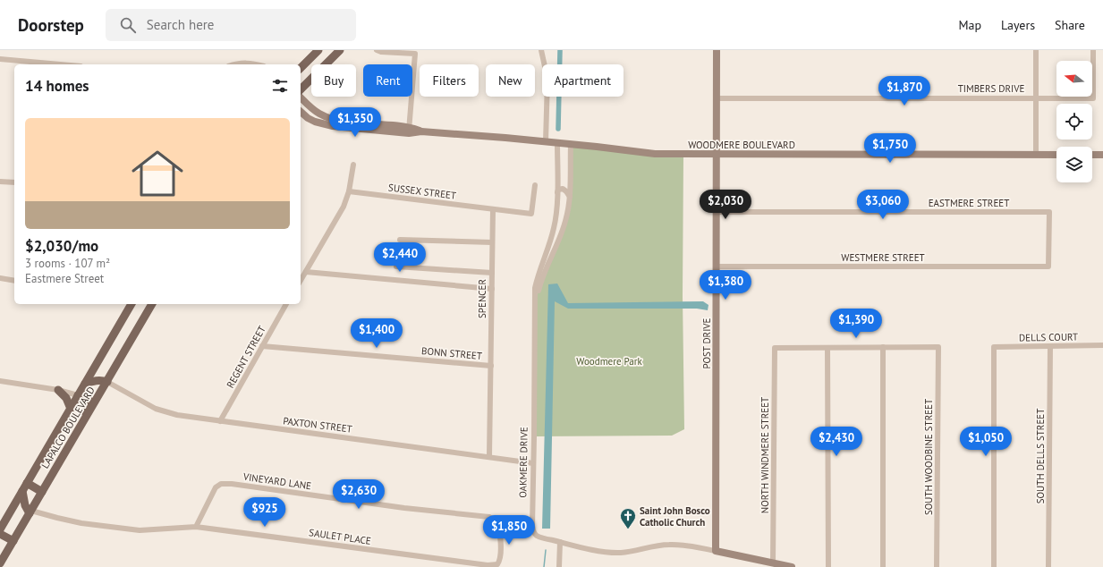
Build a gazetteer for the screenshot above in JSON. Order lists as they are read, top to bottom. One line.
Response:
{"streets":{"main road":["LAPALCO BOULEVARD"],"street":["TIMBERS DRIVE","WOODMERE BOULEVARD","SUSSEX STREET","EASTMERE STREET","WESTMERE STREET","SPENCER","DELLS COURT","POST DRIVE","BONN STREET","REGENT STREET","PAXTON STREET","NORTH WINDMERE STREET","SOUTH DELLS STREET","SOUTH WOODBINE STREET","OAKMERE DRIVE","VINEYARD LANE","SAULET PLACE"]},"crossings":[["TIMBERS DRIVE","POST DRIVE"],["WOODMERE BOULEVARD","POST DRIVE"],["WOODMERE BOULEVARD","OAKMERE DRIVE"],["SUSSEX STREET","SPENCER"],["EASTMERE STREET","WESTMERE STREET"],["EASTMERE STREET","POST DRIVE"],["WESTMERE STREET","POST DRIVE"],["SPENCER","BONN STREET"],["SPENCER","PAXTON STREET"],["DELLS COURT","SOUTH DELLS STREET"],["POST DRIVE","OAKMERE DRIVE"],["BONN STREET","REGENT STREET"],["REGENT STREET","PAXTON STREET"],["PAXTON STREET","LAPALCO BOULEVARD"],["PAXTON STREET","OAKMERE DRIVE"],["LAPALCO BOULEVARD","SAULET PLACE"],["NORTH WINDMERE STREET","OAKMERE DRIVE"],["VINEYARD LANE","SAULET PLACE"]],"parks":["Woodmere Park"],"places":{"church":["Saint John Bosco Catholic Church"]},"north":"left","page":{"header":"Doorstep","search":"Search here","nav":["Map","Layers","Share"],"chip":["Buy","Rent","Filters","New","Apartment"],"heading":"14 homes","price":["$1,870","$1,350","$1,750","$2,030","$3,060","$2,440","$1,380","$1,390","$1,400","$2,430","$1,050","$2,630","$925","$1,850"],"list":[{"name":"$2,030/mo","note":"3 rooms · 107 m² · Eastmere Street"}]}}
